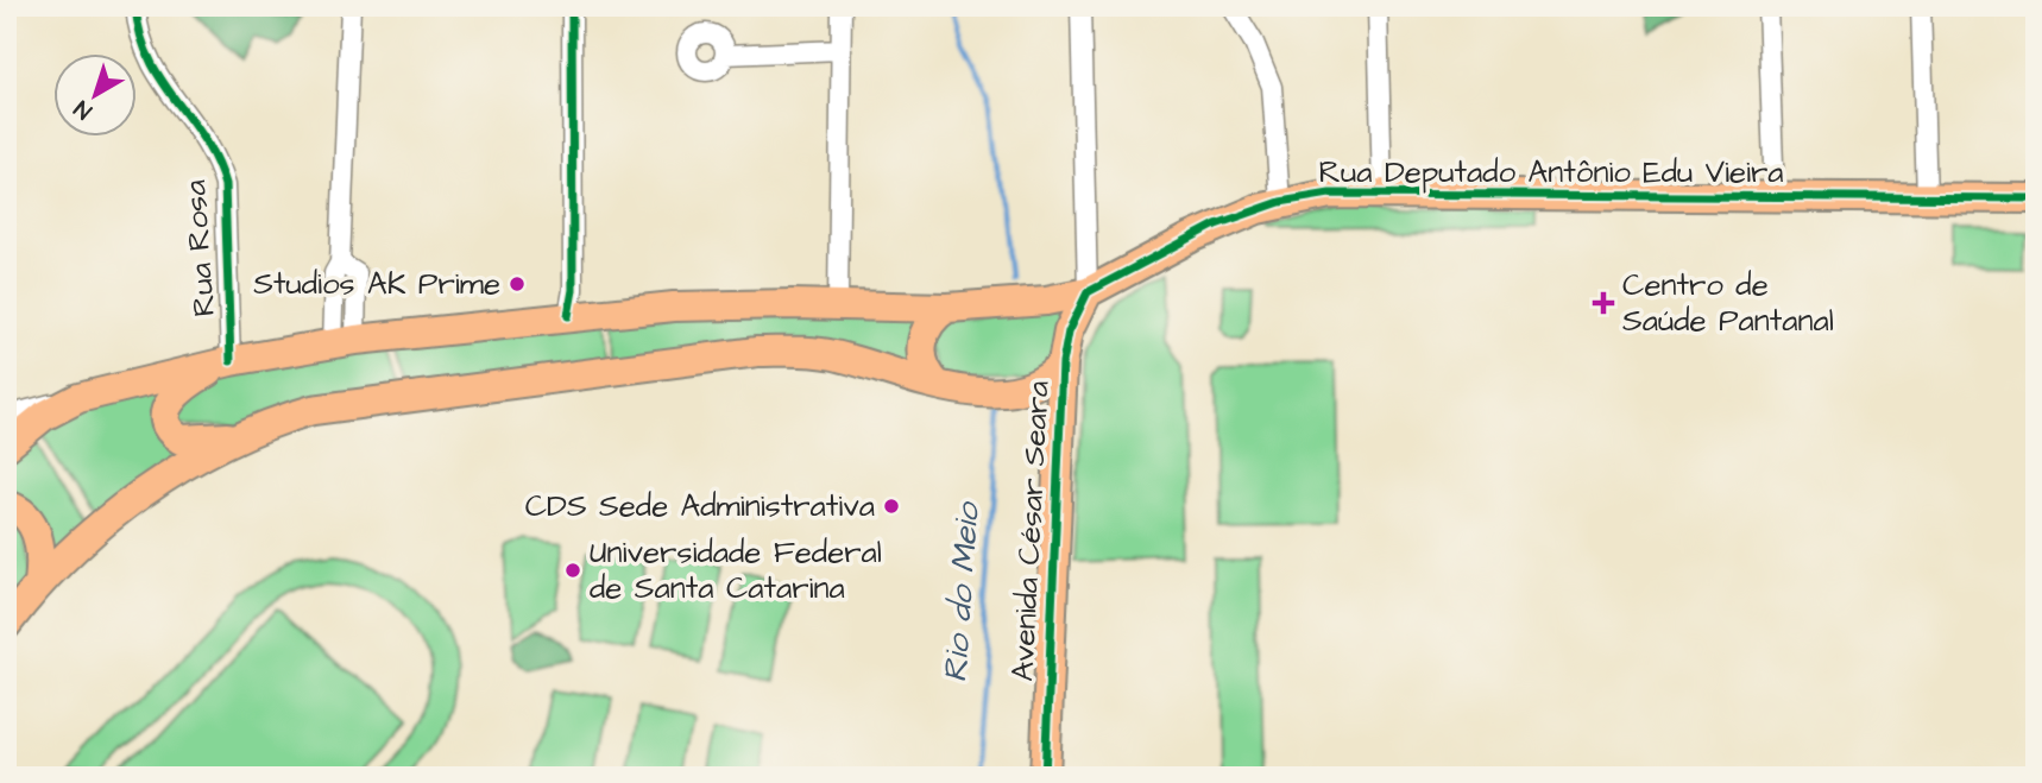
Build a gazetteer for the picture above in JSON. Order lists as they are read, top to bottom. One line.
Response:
{"streets":{"main road":["Rua Deputado Antônio Edu Vieira","Avenida César Seara"],"street":["Rua Rosa"]},"crossings":[["Rua Deputado Antônio Edu Vieira","Avenida César Seara"]],"water":["Rio do Meio"],"places":{"other":["Studios AK Prime","CDS Sede Administrativa","Universidade Federal de Santa Catarina"],"health":["Centro de Saúde Pantanal"]},"north":"bottom left"}
